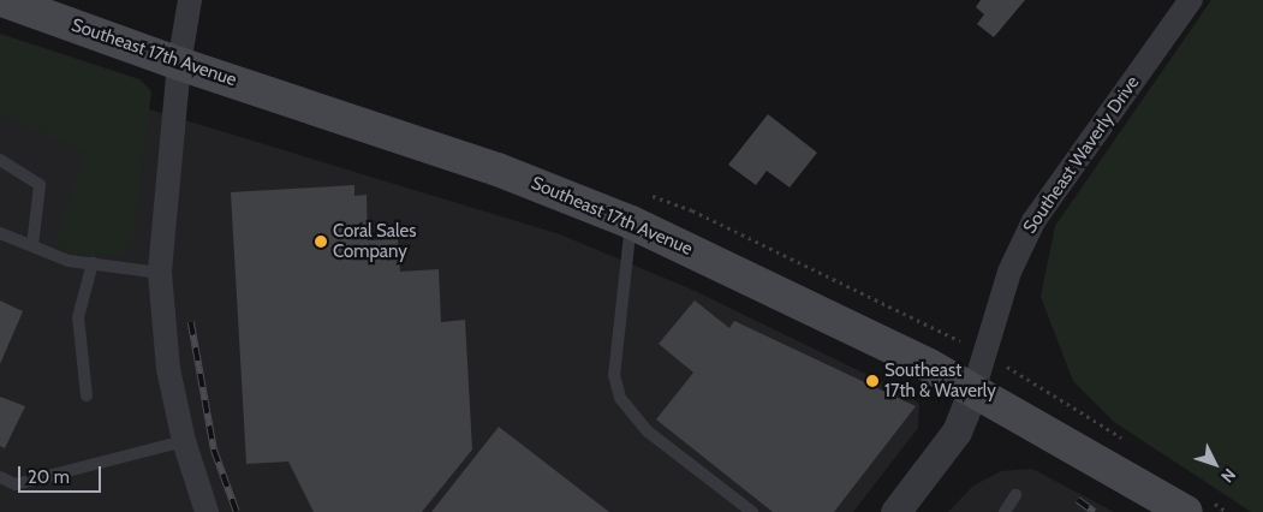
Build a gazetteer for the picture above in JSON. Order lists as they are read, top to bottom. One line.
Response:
{"streets":{"main road":["Southeast 17th Avenue"],"street":["Southeast Waverly Drive"]},"crossings":[["Southeast 17th Avenue","Southeast Waverly Drive"]],"places":["Coral Sales Company","Southeast 17th & Waverly"],"scale_bar":"20 m","north":"bottom right"}
